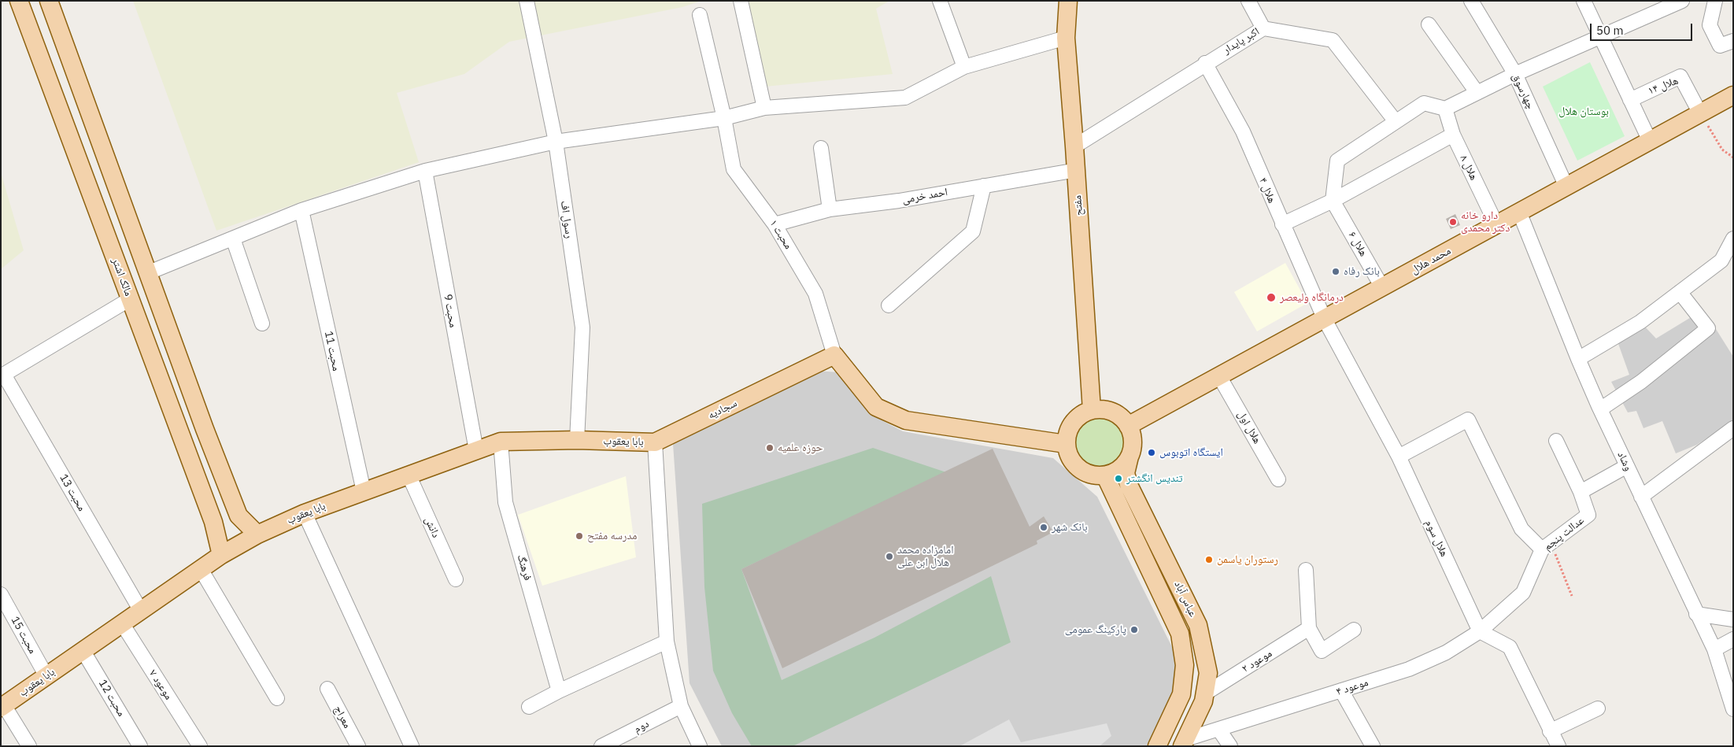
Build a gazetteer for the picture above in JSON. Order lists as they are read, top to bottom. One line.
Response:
{"streets":{"main road":["مفتح","محمد هلال","مالک اشتر","سجادیه","بابا یعقوب","عباس آباد"],"street":["اکبر پایدار","هلال ۱۴","چهارسوق","هلال ۸","هلال ۴","احمد خرمی","رسول اف","محبت ۱","هلال ۶","محبت 9","محبت 11","هلال اول","وشاد","محبت 13","دانش","عدالت پنجم","هلال سوم","فرهنگ","محبت 15","موعود ۲","موعود ۷","موعود ۴","محبت 12","معراج","دوم"]},"crossings":[["اکبر پایدار","هلال ۴"],["اکبر پایدار","مفتح"],["هلال ۱۴","محمد هلال"],["چهارسوق","محمد هلال"],["هلال ۸","محمد هلال"],["هلال ۴","محمد هلال"],["هلال ۴","هلال سوم"],["احمد خرمی","مفتح"],["احمد خرمی","محبت ۱"],["مفتح","محمد هلال"],["مفتح","عباس آباد"],["رسول اف","بابا یعقوب"],["محبت ۱","سجادیه"],["هلال ۶","محمد هلال"],["محمد هلال","هلال اول"],["محمد هلال","وشاد"],["محمد هلال","هلال سوم"],["محمد هلال","عباس آباد"],["مالک اشتر","بابا یعقوب"],["محبت 9","بابا یعقوب"],["محبت 11","بابا یعقوب"],["سجادیه","بابا یعقوب"],["بابا یعقوب","محبت 13"],["بابا یعقوب","دانش"],["بابا یعقوب","فرهنگ"],["بابا یعقوب","محبت 15"],["بابا یعقوب","موعود ۷"],["بابا یعقوب","محبت 12"],["عدالت پنجم","هلال سوم"],["عدالت پنجم","موعود ۴"],["هلال سوم","موعود ۴"],["عباس آباد","موعود ۲"],["عباس آباد","موعود ۴"]],"parks":["بوستان هلال"],"places":["دارو خانه دکتر محمدی","بانک رفاه","درمانگاه ولیعصر","حوزه علمیه","ایستگاه اتوبوس","تندیس انگشتر","بانک شهر","مدرسه مفتح","امامزاده محمد هلال ابن علی","رستوران یاسمن","پارکینگ عمومی"],"scale_bar":"50 m"}
